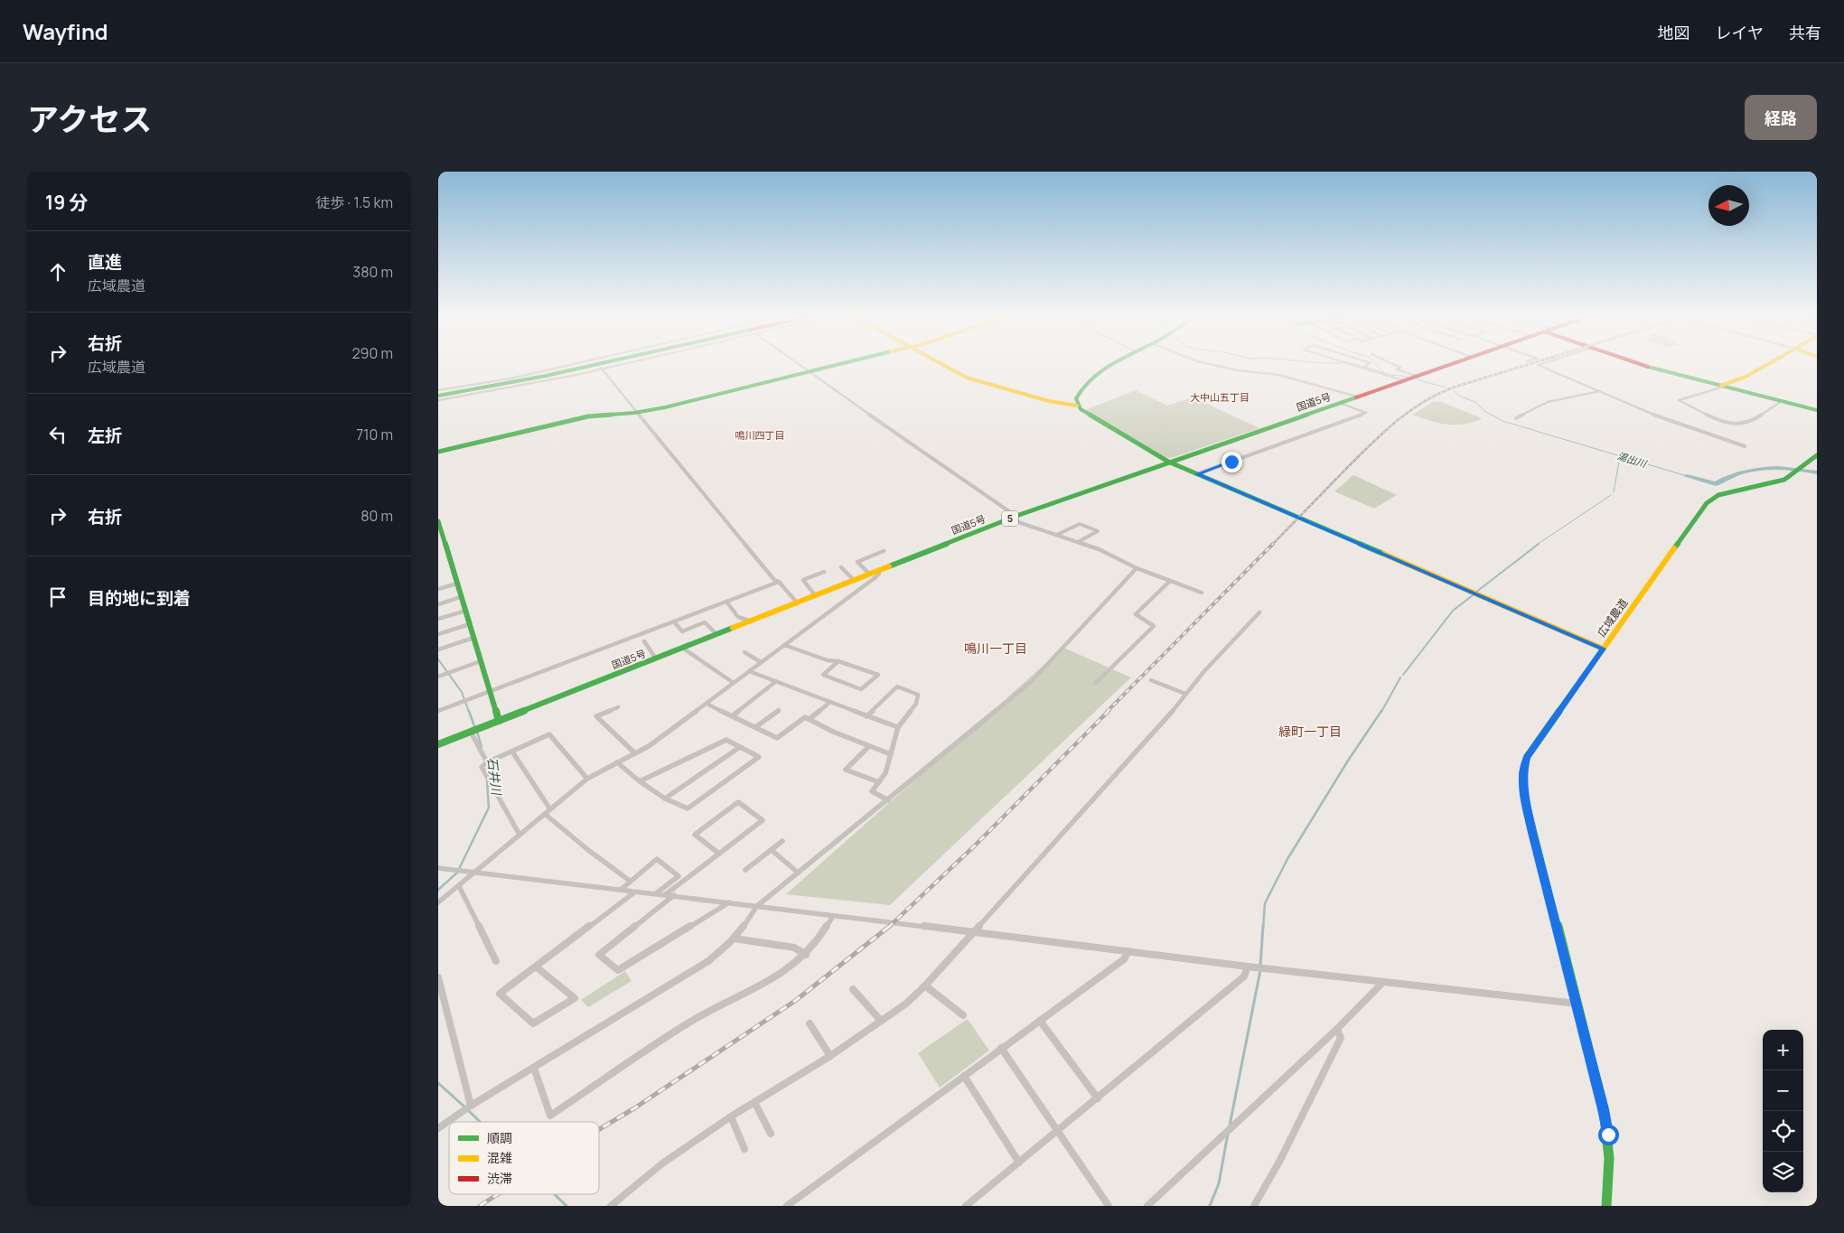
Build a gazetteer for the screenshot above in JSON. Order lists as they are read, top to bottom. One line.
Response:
{"streets":{"main road":["国道5号","5","広域農道"]},"districts":["大中山五丁目","鳴川四丁目","鳴川一丁目","緑町一丁目"],"water":["湯出川","石井川"],"legend":["順調","混雑","渋滞"],"north":"left","page":{"header":"Wayfind","nav":["地図","レイヤ","共有"],"title":"アクセス","buttons":"経路","heading":["19 分","徒歩 · 1.5 km"],"list":[["直進","広域農道","380 m"],["右折","広域農道","290 m"],["左折","710 m"],["右折","80 m"],"目的地に到着"],"map_buttons":["+","−"]}}
